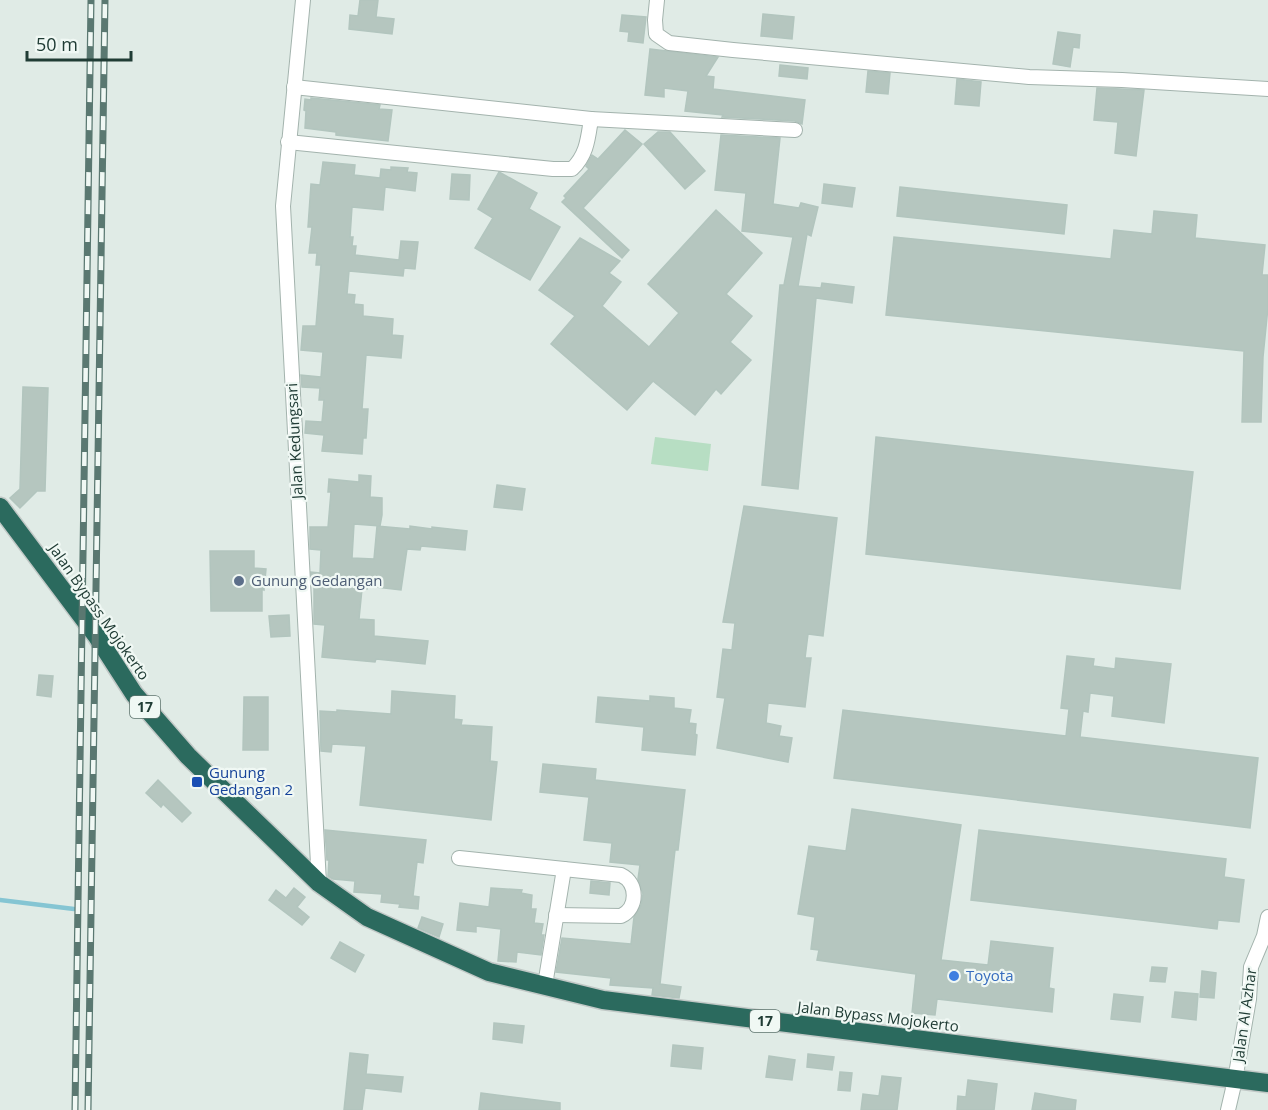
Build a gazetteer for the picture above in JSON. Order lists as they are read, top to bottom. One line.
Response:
{"streets":{"highway":["Jalan Bypass Mojokerto","17"],"street":["Jalan Kedungsari","Jalan Al Azhar"]},"crossings":[["Jalan Kedungsari","Jalan Bypass Mojokerto"],["Jalan Bypass Mojokerto","Jalan Al Azhar"]],"places":{"other":["Gunung Gedangan","Toyota"],"transit":["Gunung Gedangan 2"]},"scale_bar":"50 m"}
